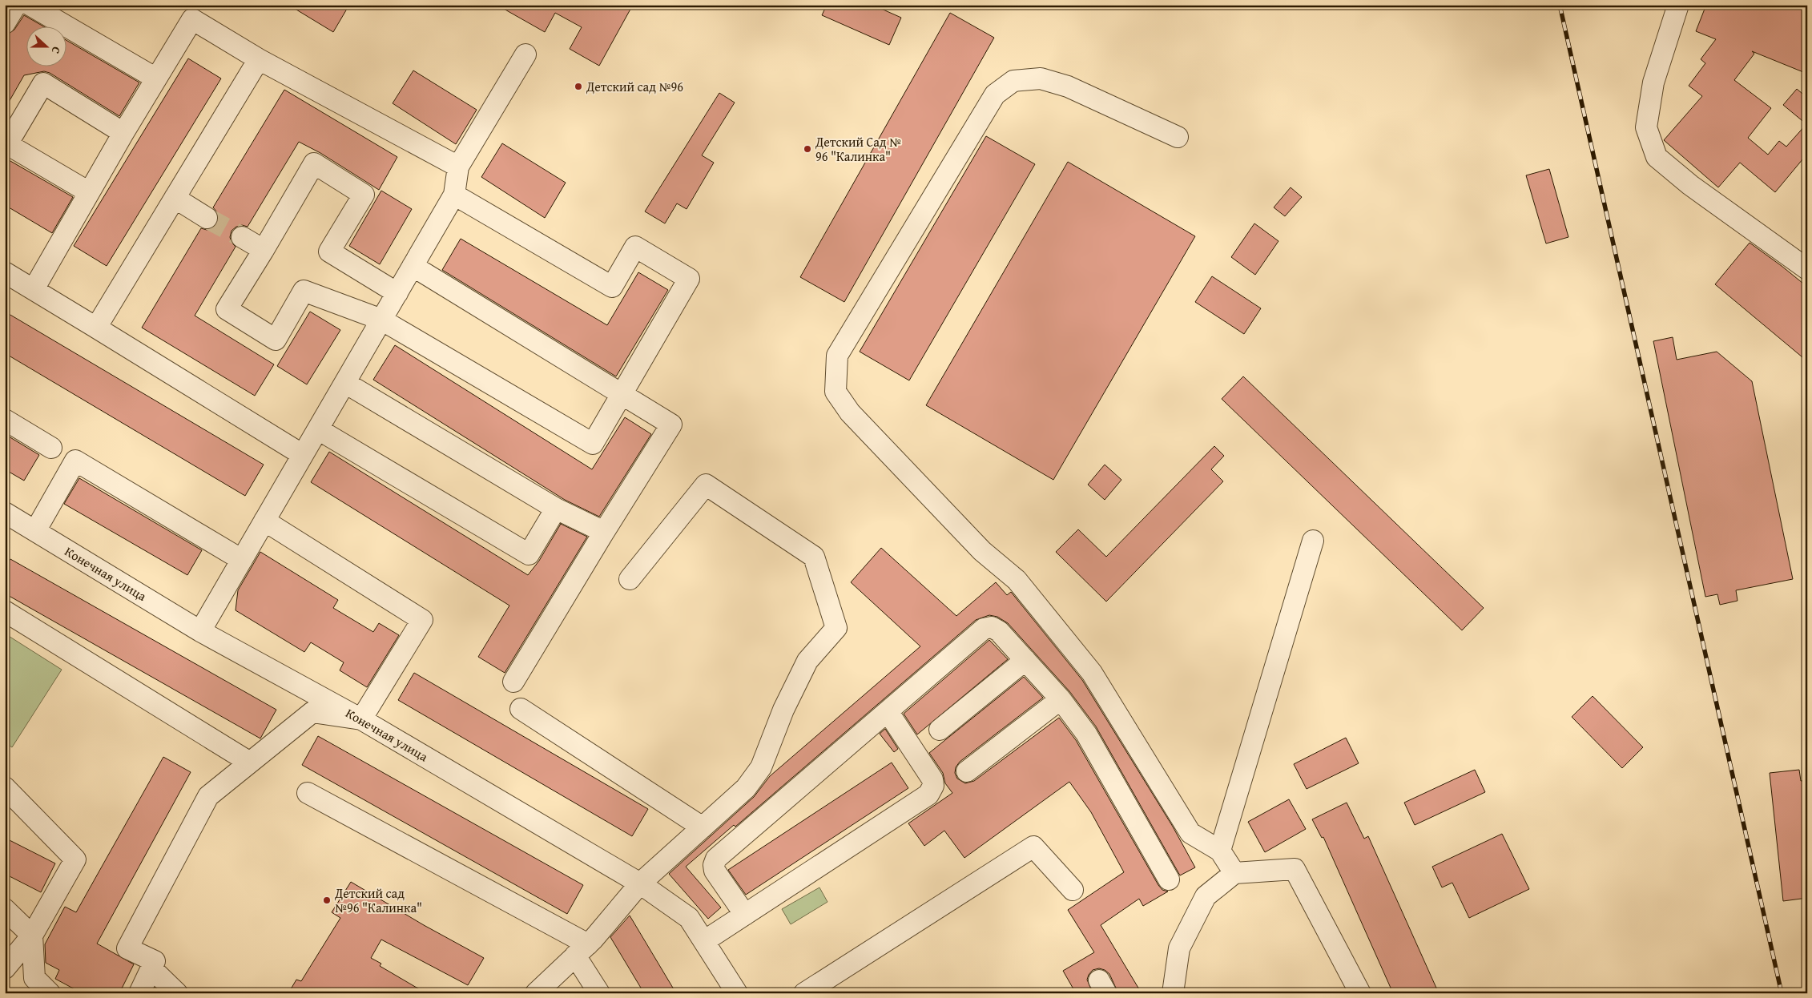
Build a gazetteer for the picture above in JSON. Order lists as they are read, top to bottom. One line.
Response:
{"streets":{"street":["Конечная улица"]},"places":["Детский сад №96","Детский Сад № 96 \"Калинка\"","Детский сад №96 \"Калинка\""],"north":"right"}
